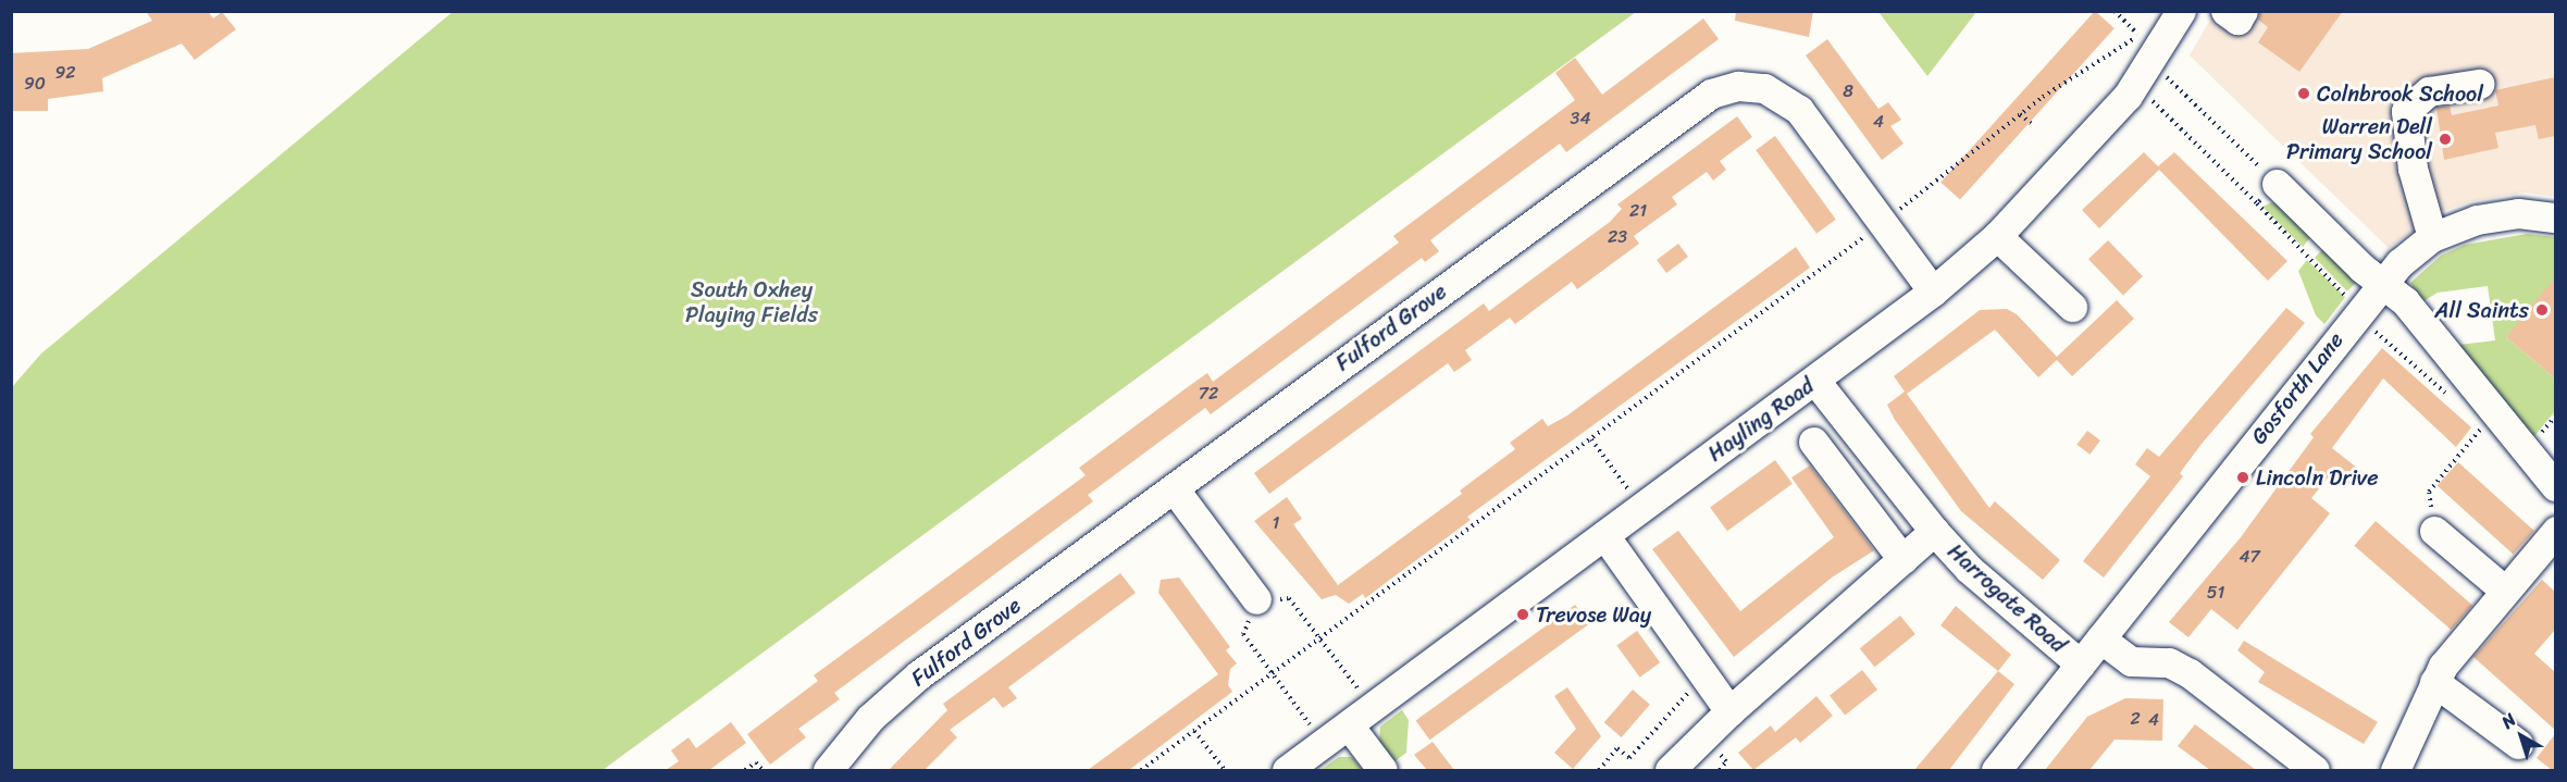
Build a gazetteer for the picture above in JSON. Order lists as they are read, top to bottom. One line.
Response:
{"streets":{"street":["Fulford Grove","Gosforth Lane","Hayling Road","Harrogate Road"]},"crossings":[["Fulford Grove","Hayling Road"],["Gosforth Lane","Harrogate Road"]],"parks":["South Oxhey Playing Fields"],"places":["Colnbrook School","Warren Dell Primary School","All Saints","Lincoln Drive","Trevose Way"],"house_numbers":["92","90","8","34","4","21","23","72","1","47","51","2","4"],"north":"top left"}
